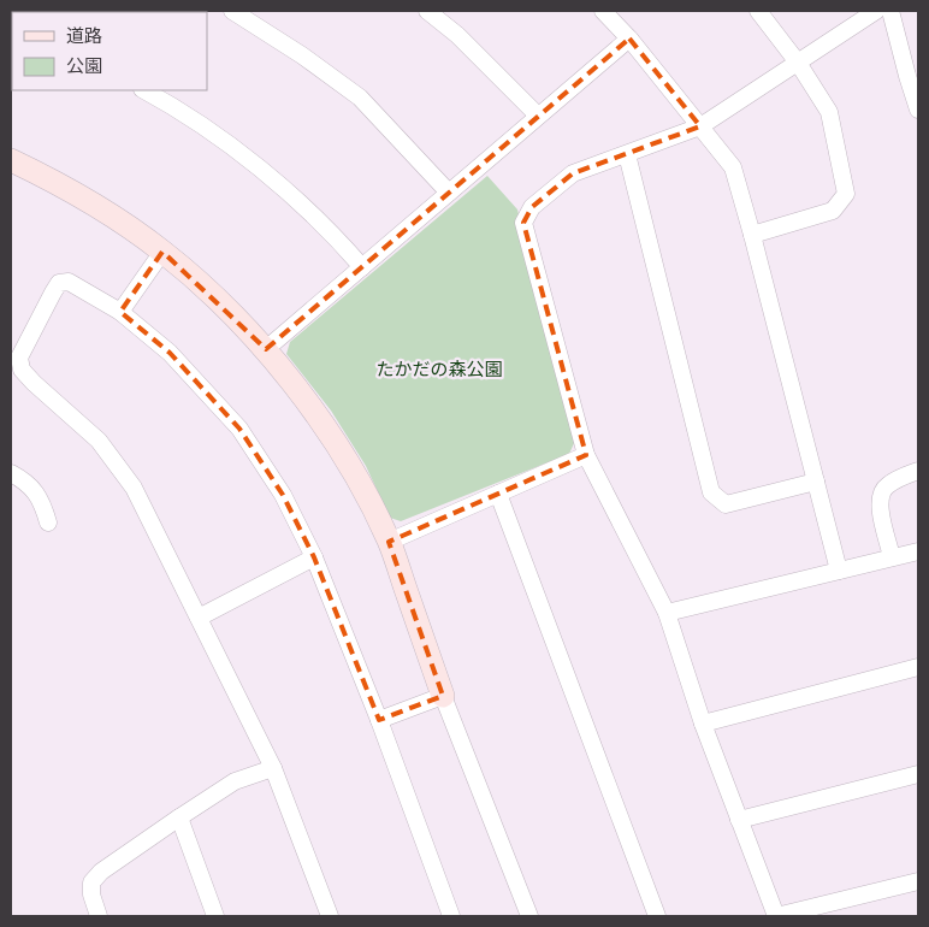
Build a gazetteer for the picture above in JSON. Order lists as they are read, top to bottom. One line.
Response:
{"parks":["たかだの森公園"],"legend":["道路","公園"]}
